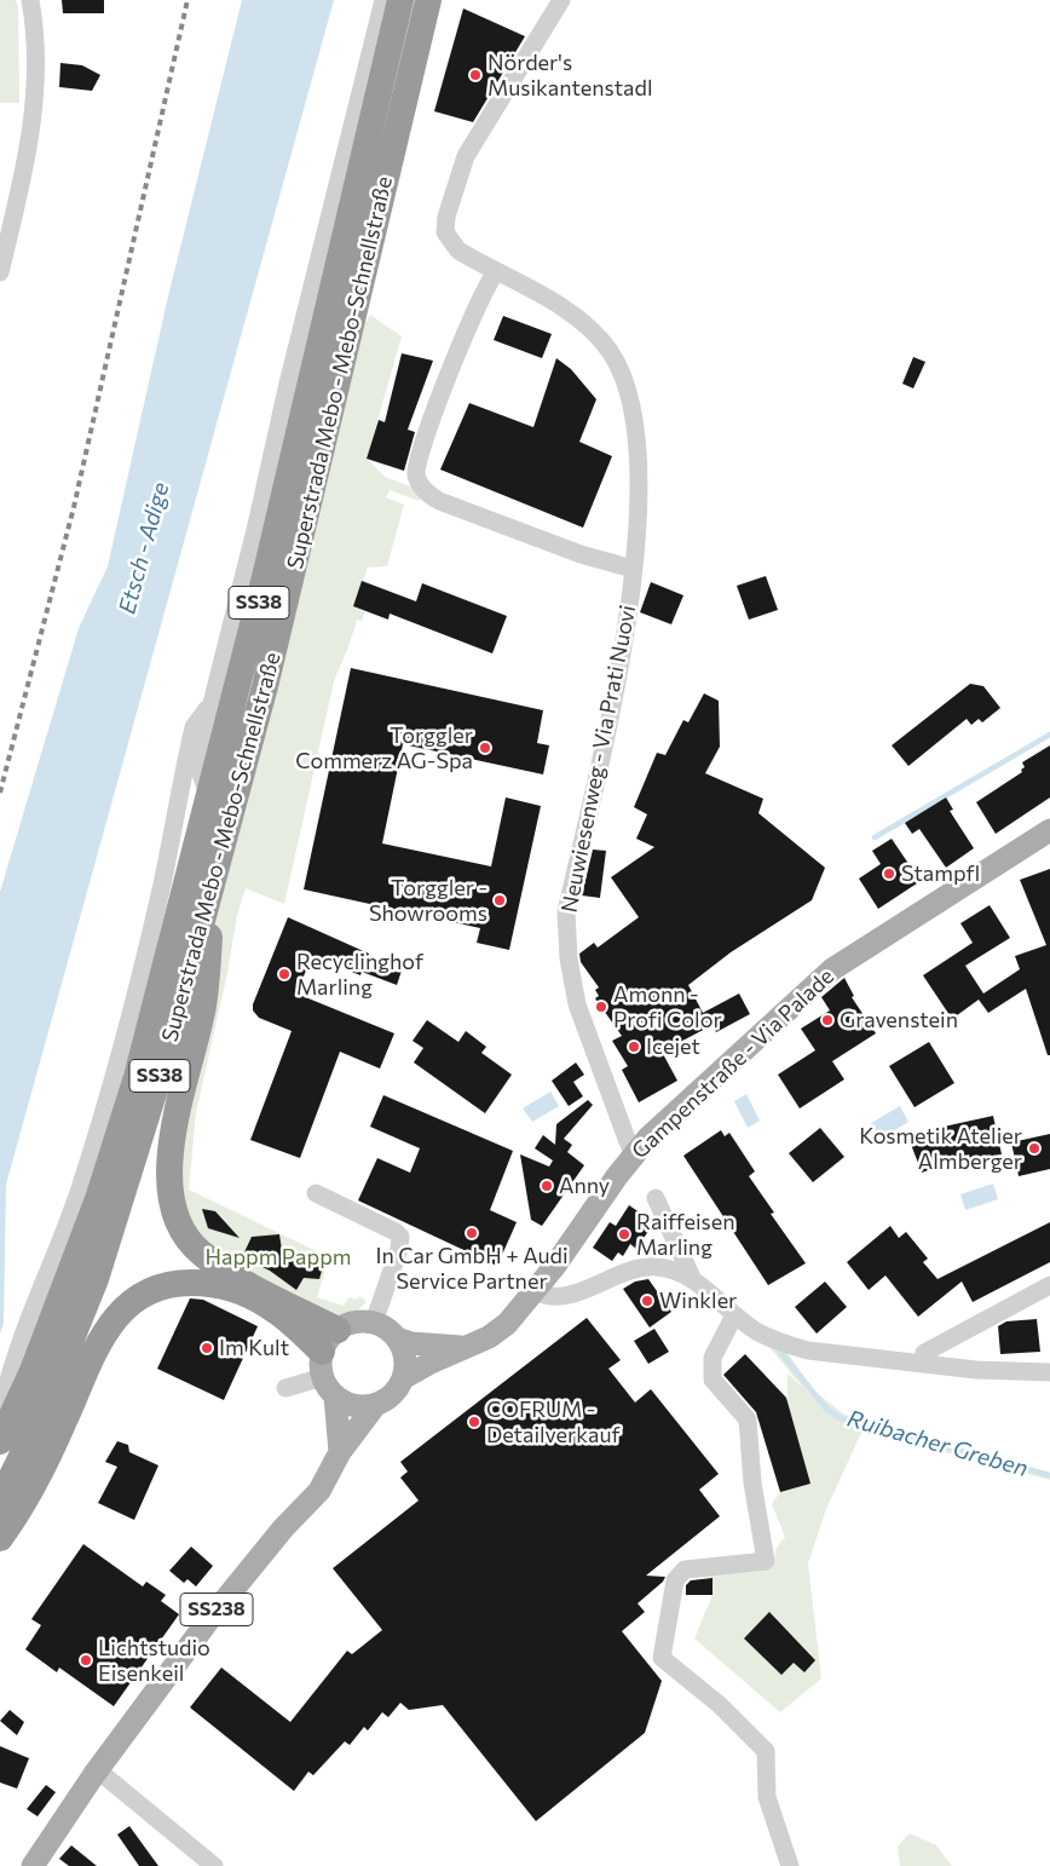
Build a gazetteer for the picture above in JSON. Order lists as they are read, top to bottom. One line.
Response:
{"streets":{"highway":["Superstrada Mebo - Mebo-Schnellstraße","SS38"],"main road":["Gampenstraße - Via Palade","SS238"],"street":["Neuwiesenweg - Via Prati Nuovi"]},"crossings":[["Neuwiesenweg - Via Prati Nuovi","Gampenstraße - Via Palade"],["Gampenstraße - Via Palade","SS238"]],"water":["Etsch - Adige","Ruibacher Greben"],"parks":["Happm Pappm"],"places":["Nörder's Musikantenstadl","Torggler Commerz AG-Spa","Stampfl","Torggler - Showrooms","Recyclinghof Marling","Amonn - Profi Color","Gravenstein","Icejet","Kosmetik Atelier Almberger","Anny","In Car GmbH + Audi Service Partner","Raiffeisen Marling","Winkler","Im Kult","COFRUM - Detailverkauf","Lichtstudio Eisenkeil"]}
